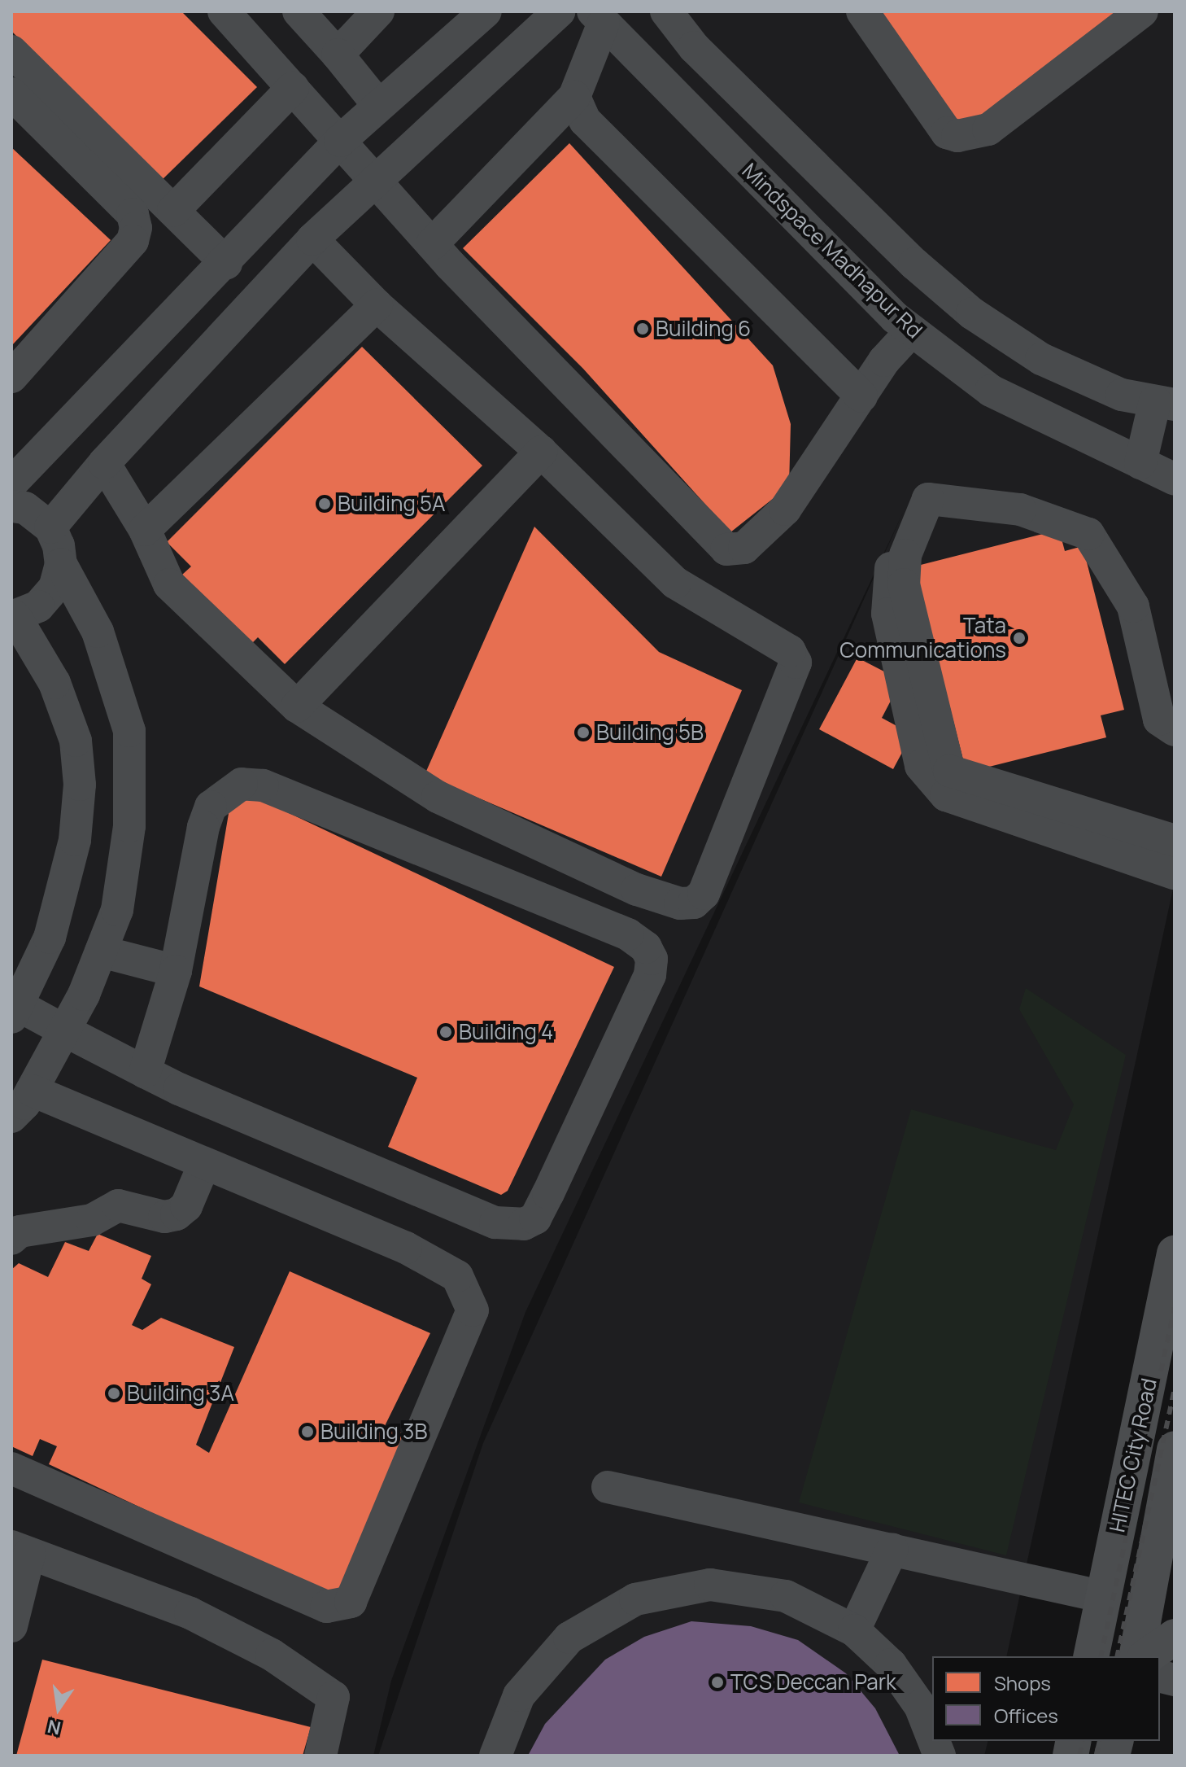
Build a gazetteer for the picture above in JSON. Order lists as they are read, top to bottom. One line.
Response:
{"streets":{"main road":["HITEC City Road"],"street":["Mindspace Madhapur Rd"]},"places":["Building 6","Building 5A","Tata Communications","Building 5B","Building 4","Building 3A","Building 3B","TCS Deccan Park"],"legend":["Shops","Offices"],"north":"bottom"}
